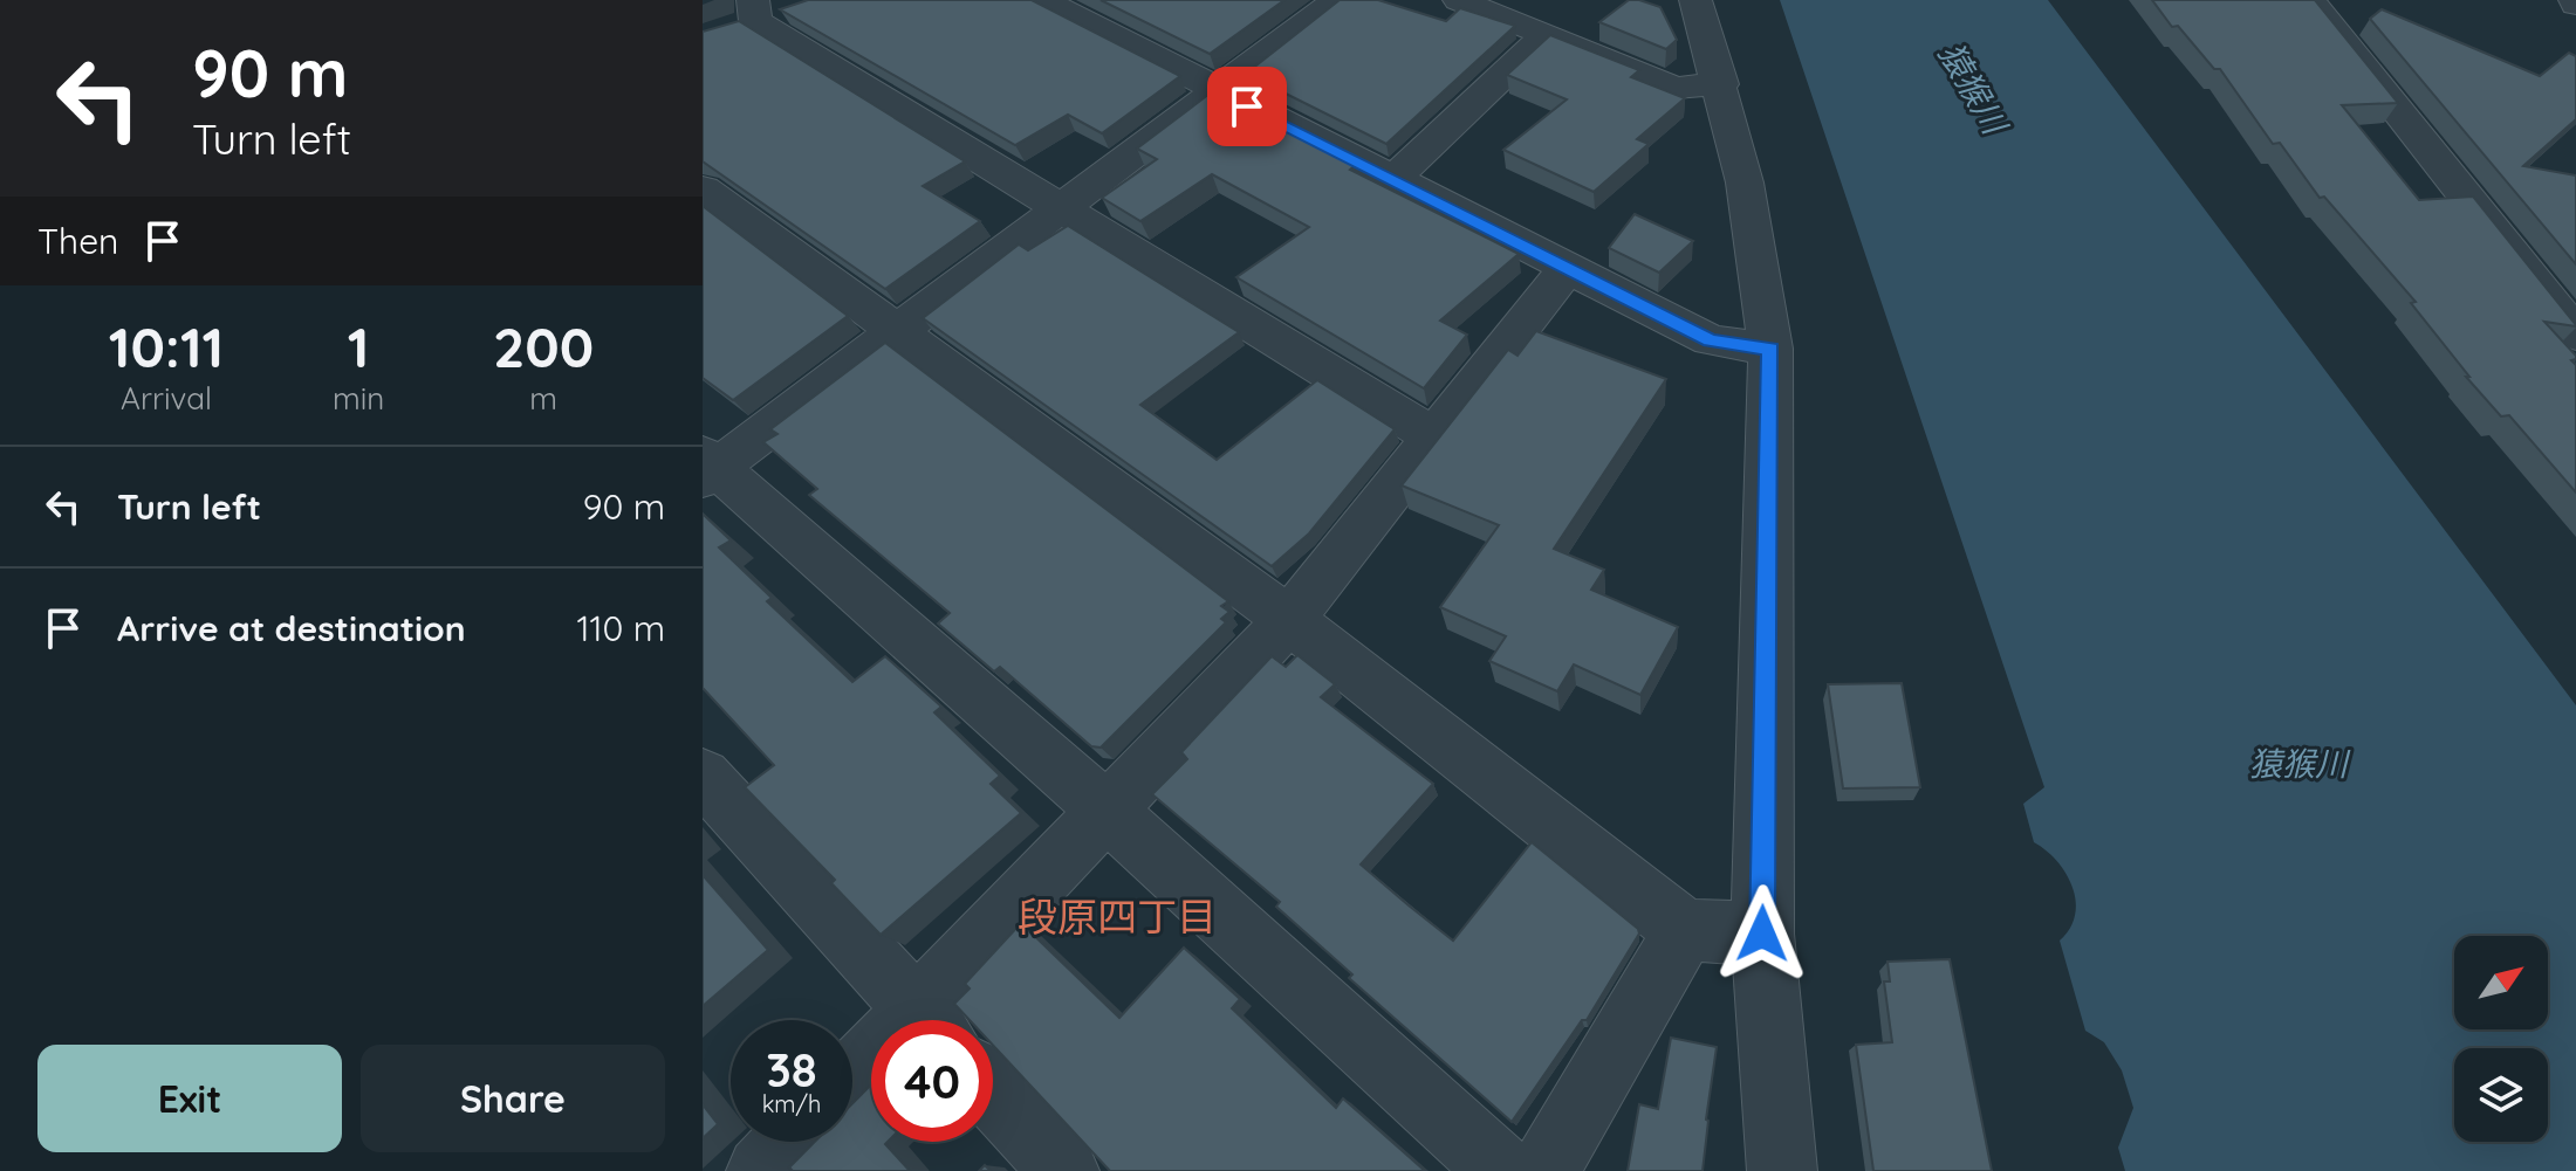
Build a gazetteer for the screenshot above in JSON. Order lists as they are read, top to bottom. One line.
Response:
{"districts":["段原四丁目"],"water":["猿猴川"],"north":"top right","page":{"turn":["90 m","Turn left"],"then":"Then","eta":["10:11","Arrival","1","min","200","m"],"list":[{"name":"Turn left","value":"90 m"},{"name":"Arrive at destination","value":"110 m"}],"speed":"38 km/h","limit":"40","buttons":["Exit","Share"]}}
